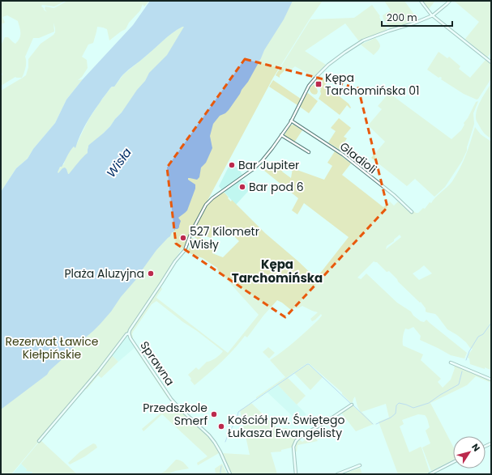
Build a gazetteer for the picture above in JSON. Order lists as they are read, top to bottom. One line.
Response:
{"streets":{"street":["Gladioli","Sprawna"]},"districts":["Kępa Tarchomińska"],"water":["Wisła"],"parks":["Rezerwat Ławice Kiełpińskie"],"places":{"transit":["Kępa Tarchomińska 01"],"other":["Bar Jupiter","Bar pod 6","527 Kilometr Wisły","Plaża Aluzyjna","Przedszkole Smerf","Kościół pw. Świętego Łukasza Ewangelisty"]},"scale_bar":"200 m","north":"top right"}
